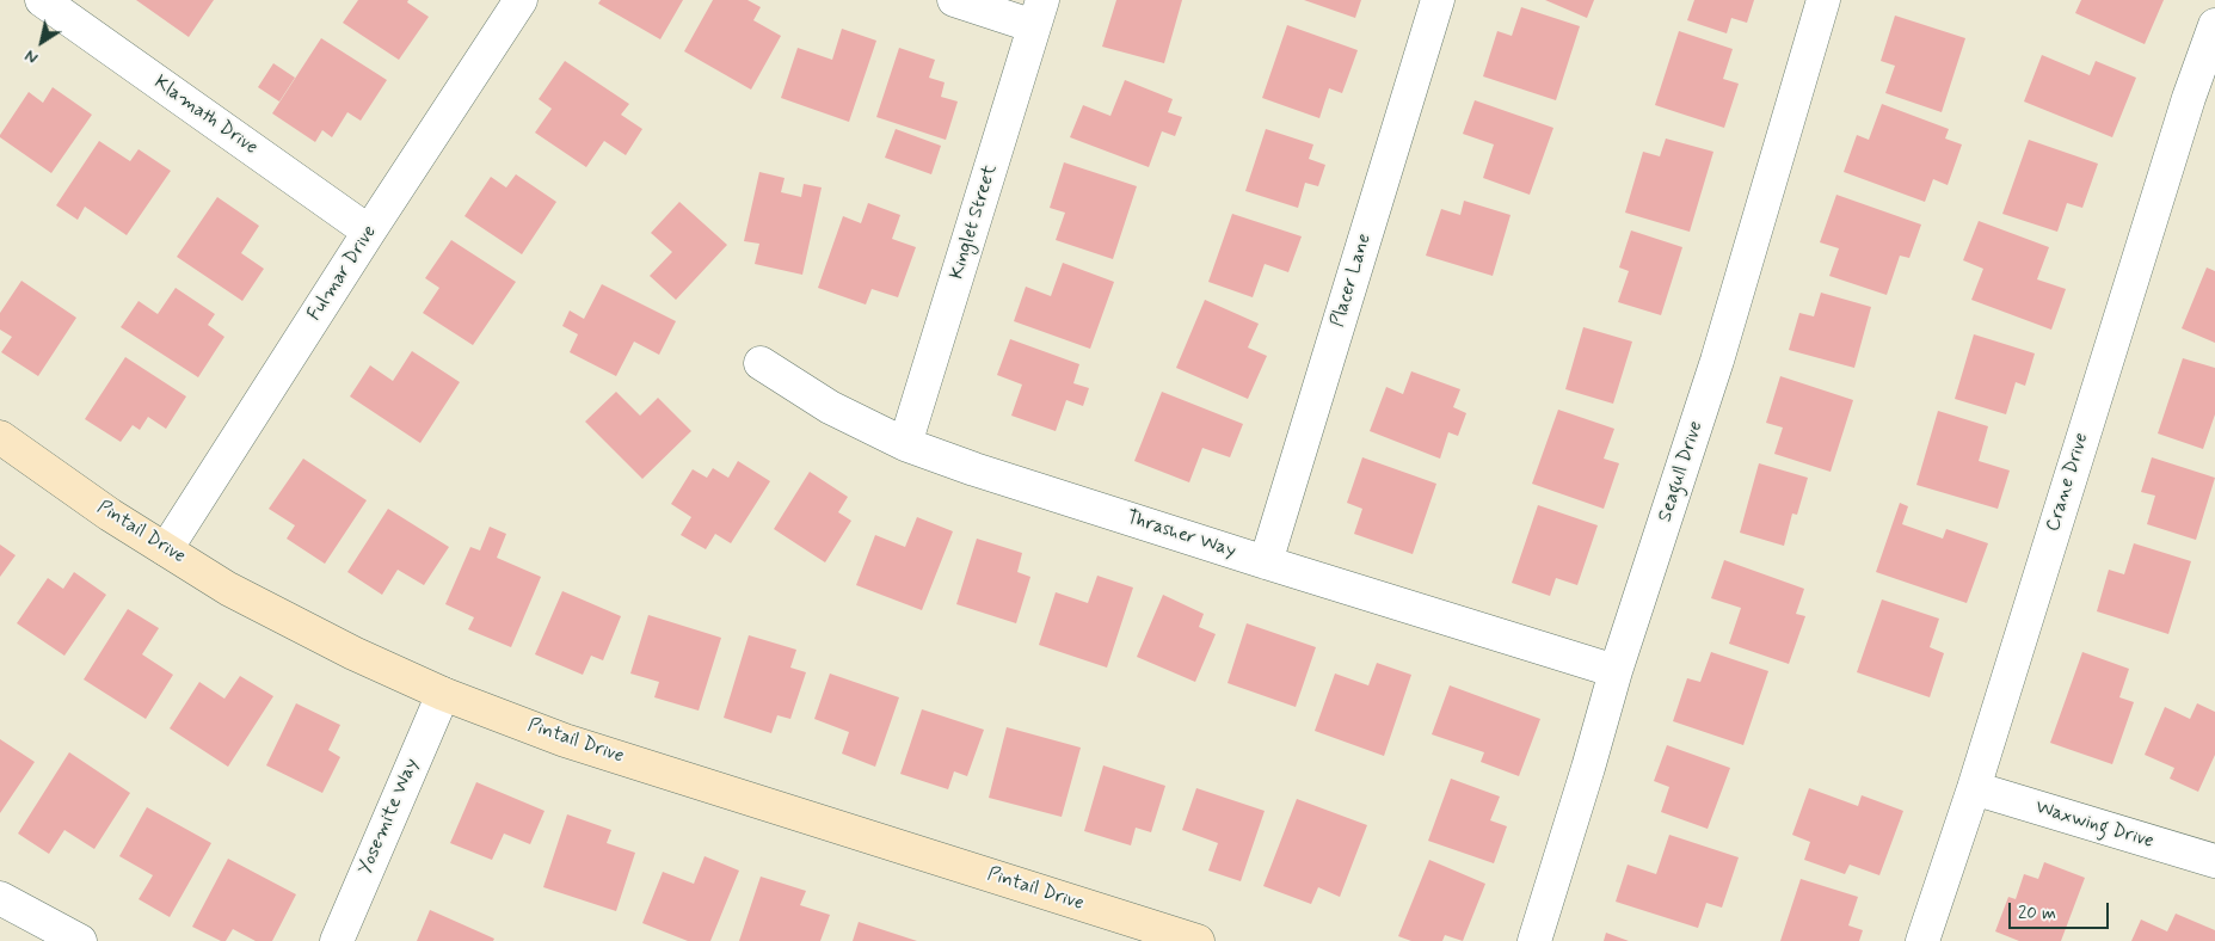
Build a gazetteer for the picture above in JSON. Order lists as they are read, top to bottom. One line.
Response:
{"streets":{"street":["Klamath Drive","Kinglet Street","Fulmar Drive","Placer Lane","Seagull Drive","Crane Drive","Pintail Drive","Thrasher Way","Yosemite Way","Waxwing Drive"]},"crossings":[["Klamath Drive","Fulmar Drive"],["Kinglet Street","Thrasher Way"],["Fulmar Drive","Pintail Drive"],["Placer Lane","Thrasher Way"],["Seagull Drive","Thrasher Way"],["Crane Drive","Waxwing Drive"],["Pintail Drive","Yosemite Way"]],"scale_bar":"20 m","north":"bottom left"}
